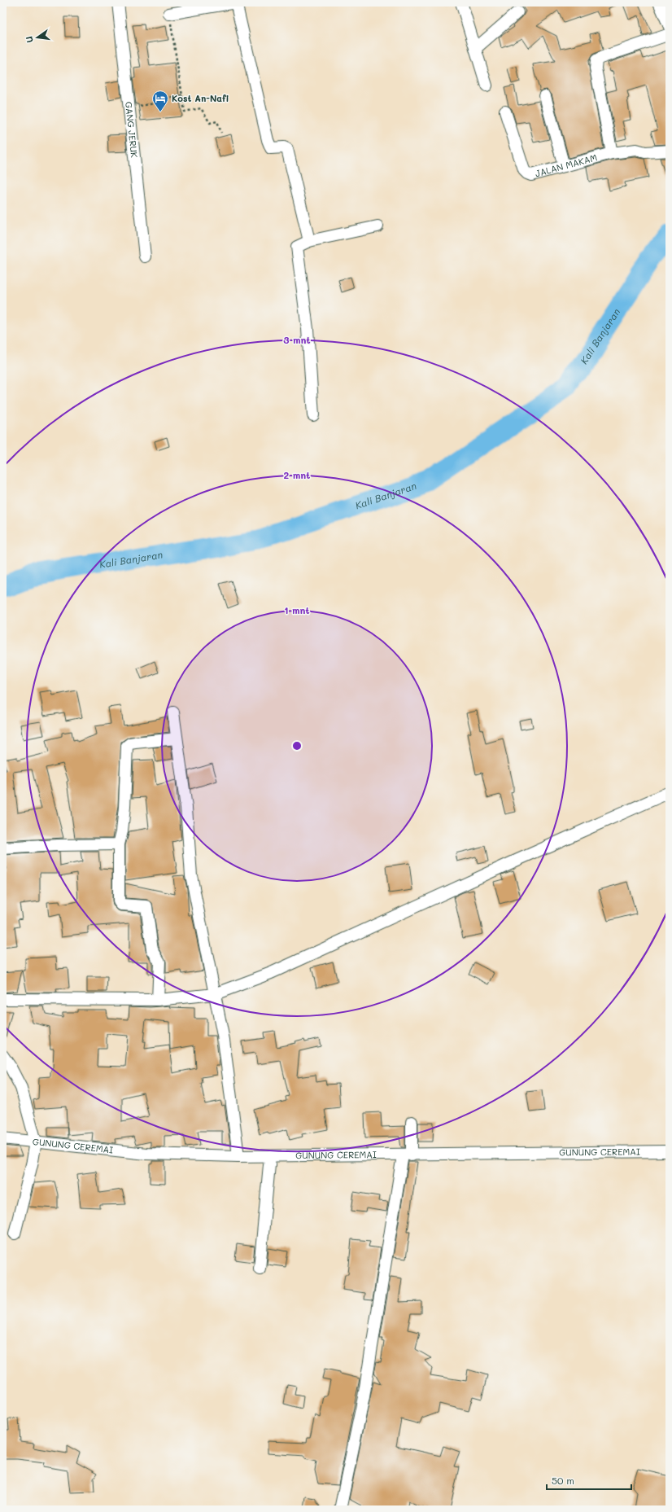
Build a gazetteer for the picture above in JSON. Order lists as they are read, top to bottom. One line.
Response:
{"streets":{"street":["GANG JERUK","JALAN MAKAM","GUNUNG CEREMAI"]},"water":["Kali Banjaran"],"places":{"hotel":["Kost An-Nafi"]},"scale_bar":"50 m","north":"left","rings":["3 mnt","2 mnt","1 mnt"]}
